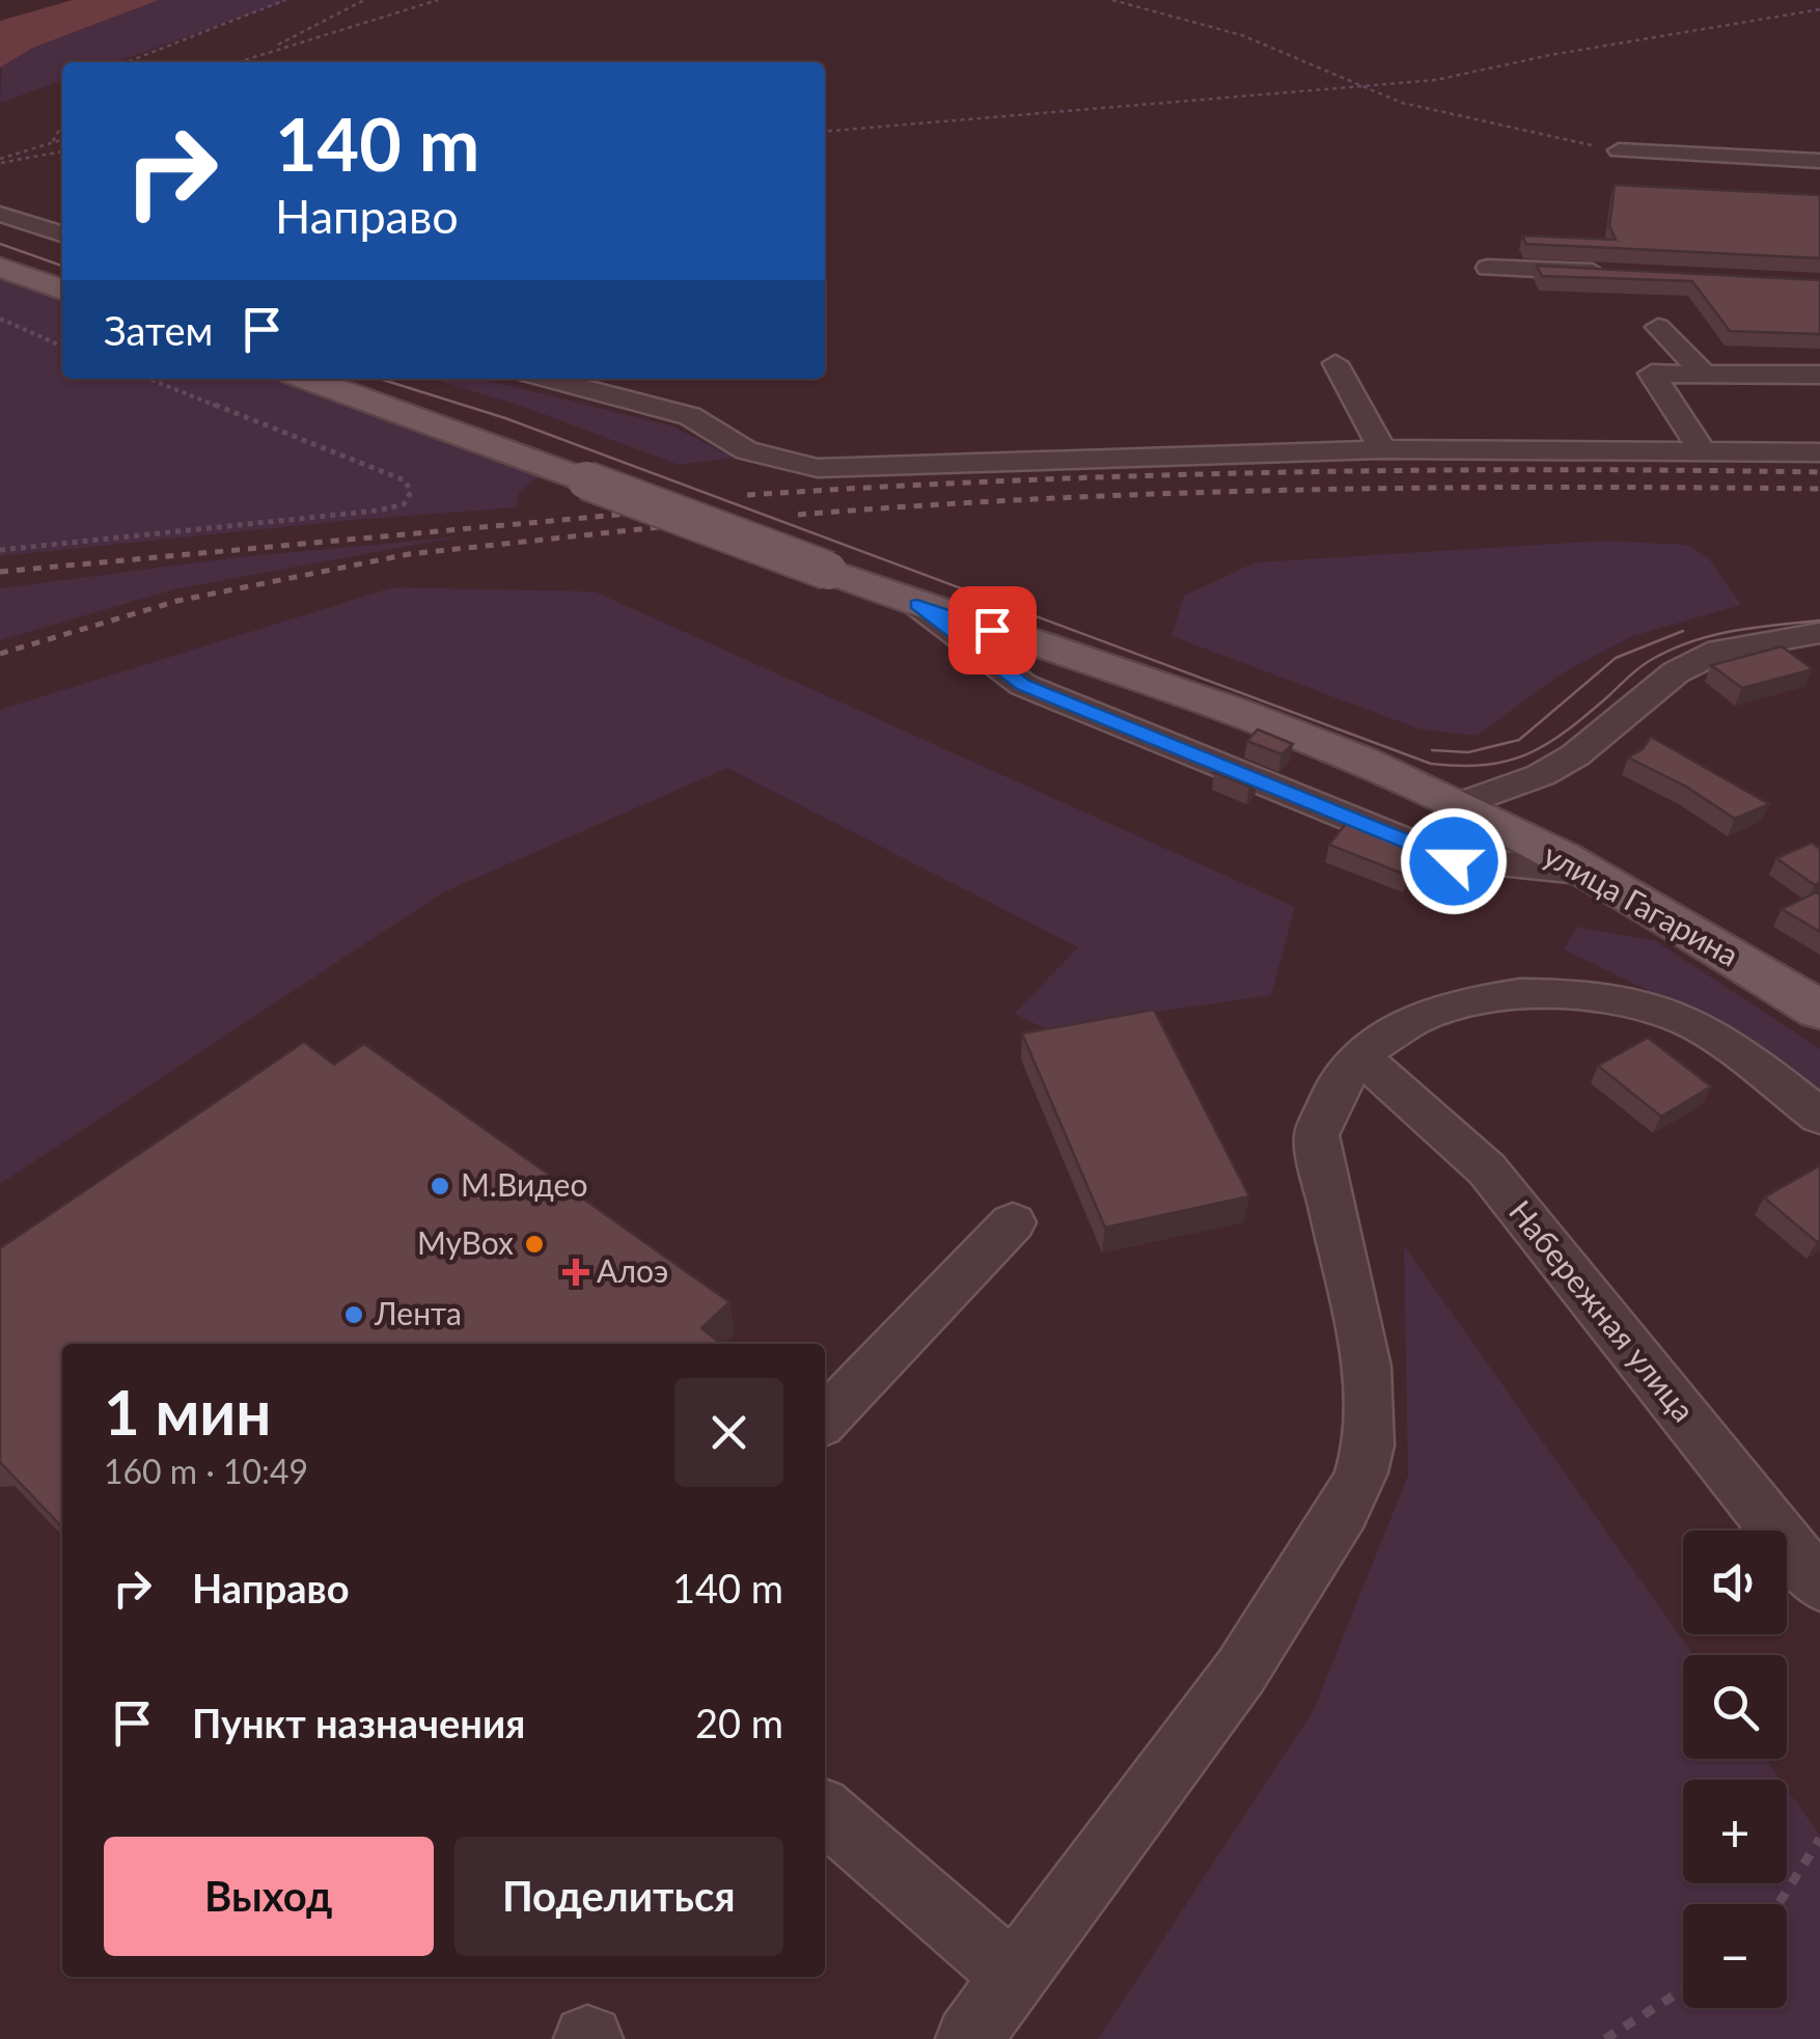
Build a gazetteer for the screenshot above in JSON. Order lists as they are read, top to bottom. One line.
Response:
{"streets":{"main road":["улица Гагарина"],"street":["Набережная улица"]},"places":{"other":["М.Видео","MyBox","Лента"],"health":["Алоэ"]},"page":{"turn":["140 m","Направо"],"then":"Затем","heading":["1 мин","160 m · 10:49"],"list":[{"name":"Направо","value":"140 m"},{"name":"Пункт назначения","value":"20 m"}],"map_buttons":["+","−"],"buttons":["Выход","Поделиться"]}}
